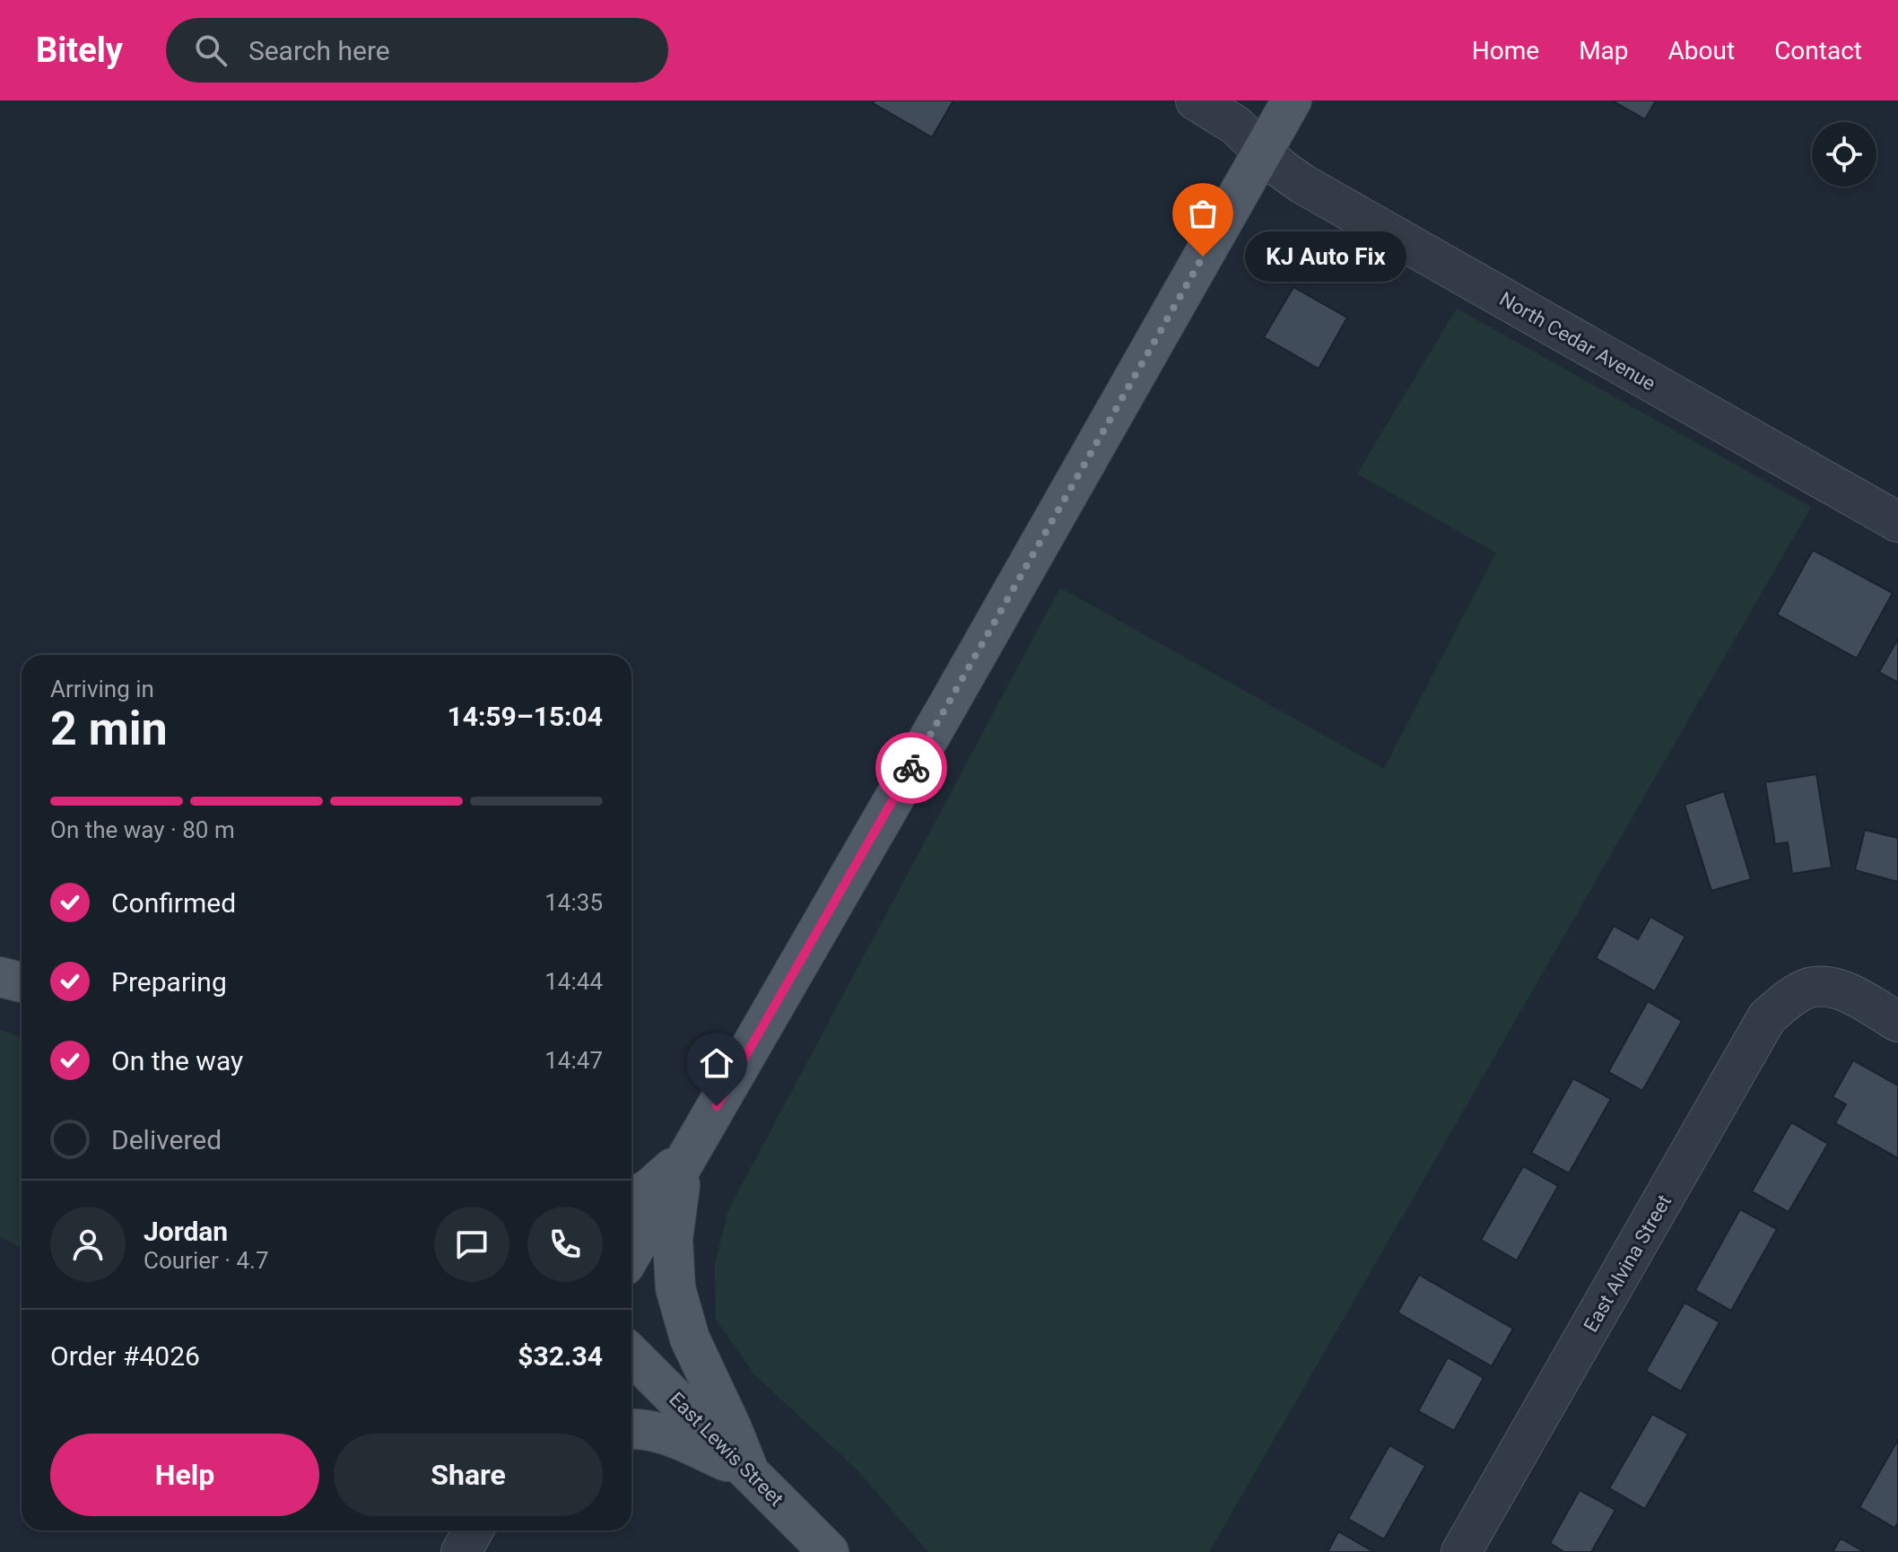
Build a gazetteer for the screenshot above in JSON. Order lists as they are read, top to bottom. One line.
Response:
{"streets":{"main road":["East Lewis Street"],"street":["North Cedar Avenue","East Alvina Street"]},"places":["KJ Auto Fix"],"page":{"header":"Bitely","search":"Search here","nav":["Home","Map","About","Contact"],"bubble":"KJ Auto Fix","heading":["2 min","Arriving in","14:59–15:04"],"panel":["Jordan","Courier · 4.7","Order #4026","$32.34"],"bar":"On the way · 80 m","list":[["Confirmed","14:35"],["Preparing","14:44"],["On the way","14:47"],"Delivered"],"buttons":["Help","Share"]}}
